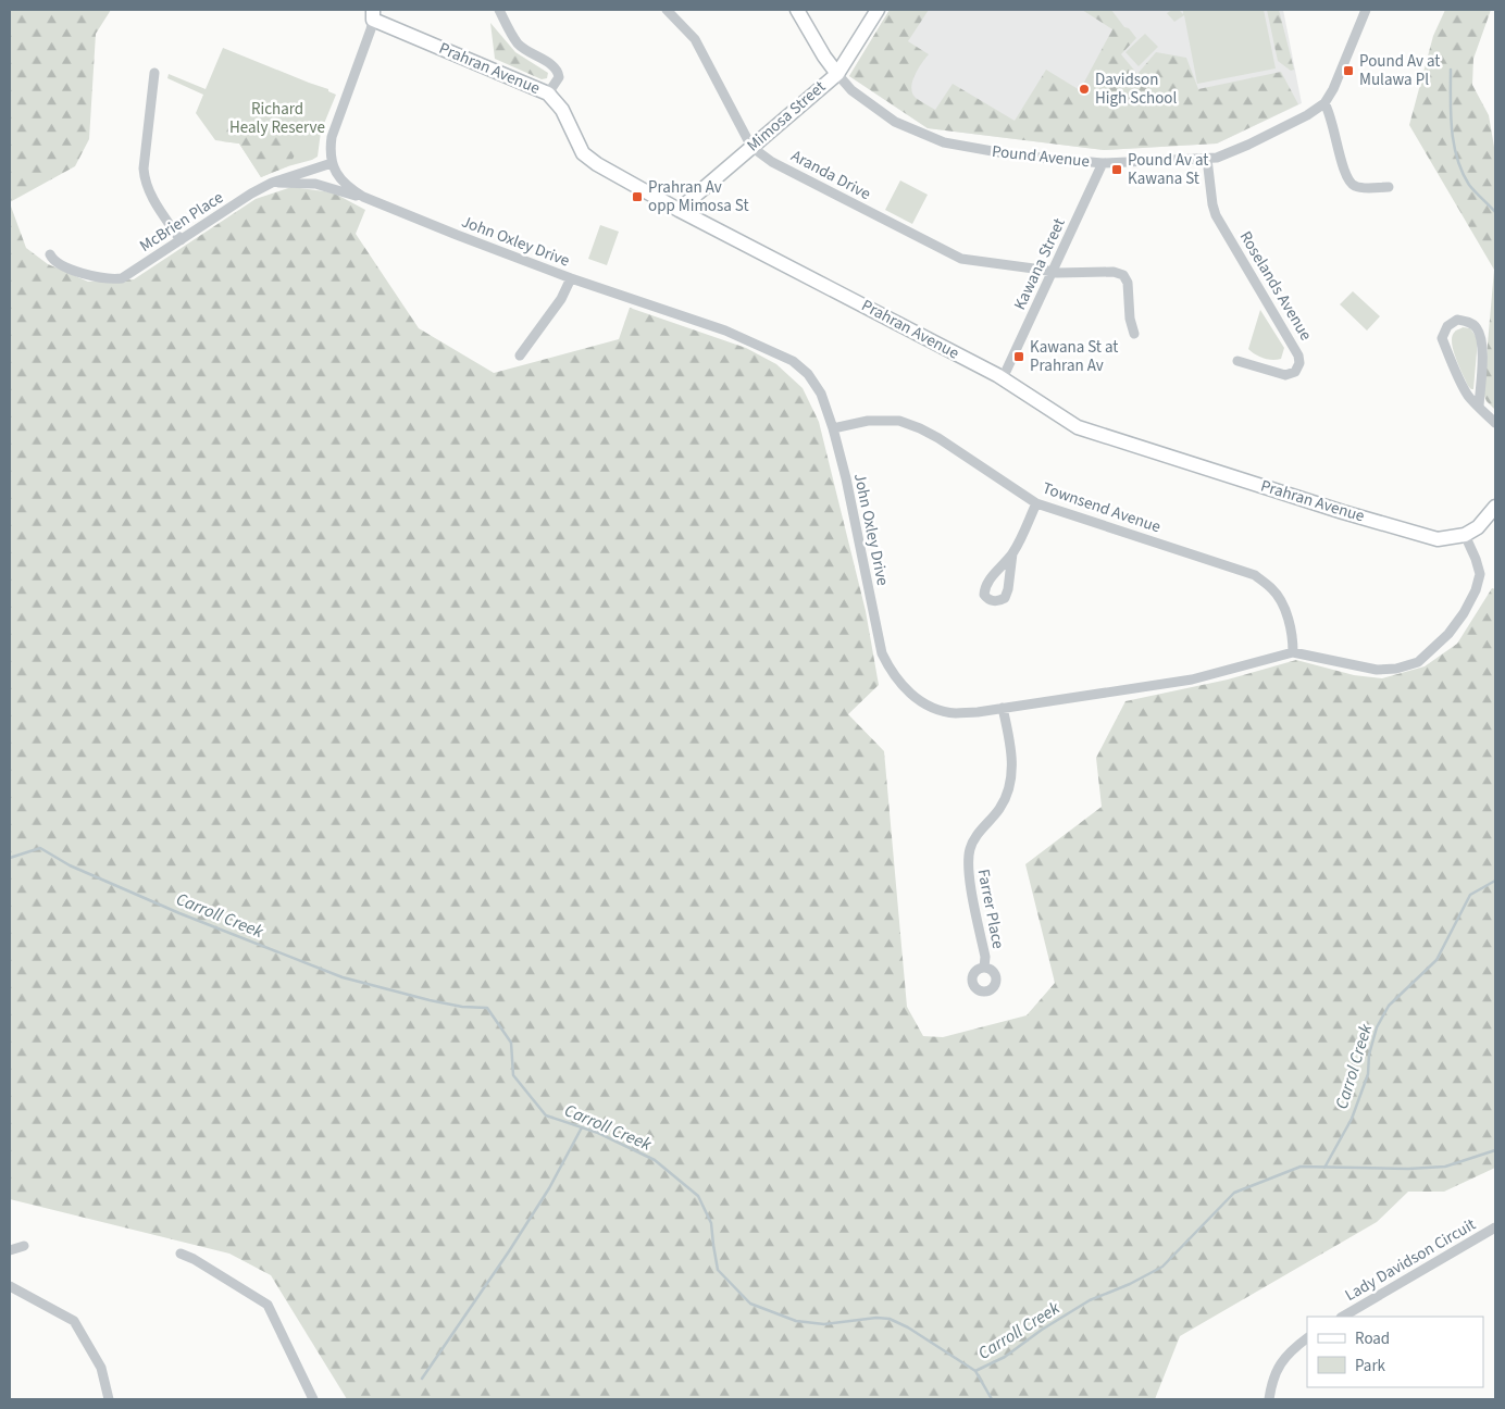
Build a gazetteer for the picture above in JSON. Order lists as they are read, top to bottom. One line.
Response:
{"streets":{"street":["Prahran Avenue","Mimosa Street","Pound Avenue","Aranda Drive","McBrien Place","John Oxley Drive","Kawana Street","Roselands Avenue","Townsend Avenue","Farrer Place","Lady Davidson Circuit"]},"crossings":[["Prahran Avenue","Mimosa Street"],["Prahran Avenue","John Oxley Drive"],["Prahran Avenue","Kawana Street"],["Mimosa Street","Pound Avenue"],["Mimosa Street","Aranda Drive"],["Pound Avenue","Kawana Street"],["Pound Avenue","Roselands Avenue"],["Aranda Drive","Kawana Street"],["McBrien Place","John Oxley Drive"],["John Oxley Drive","Townsend Avenue"],["John Oxley Drive","Farrer Place"]],"water":["Carroll Creek","Carrol Creek"],"parks":["Richard Healy Reserve"],"places":{"transit":["Pound Av at Mulawa Pl","Pound Av at Kawana St","Prahran Av opp Mimosa St","Kawana St at Prahran Av"],"other":["Davidson High School"]},"legend":["Road","Park"]}
